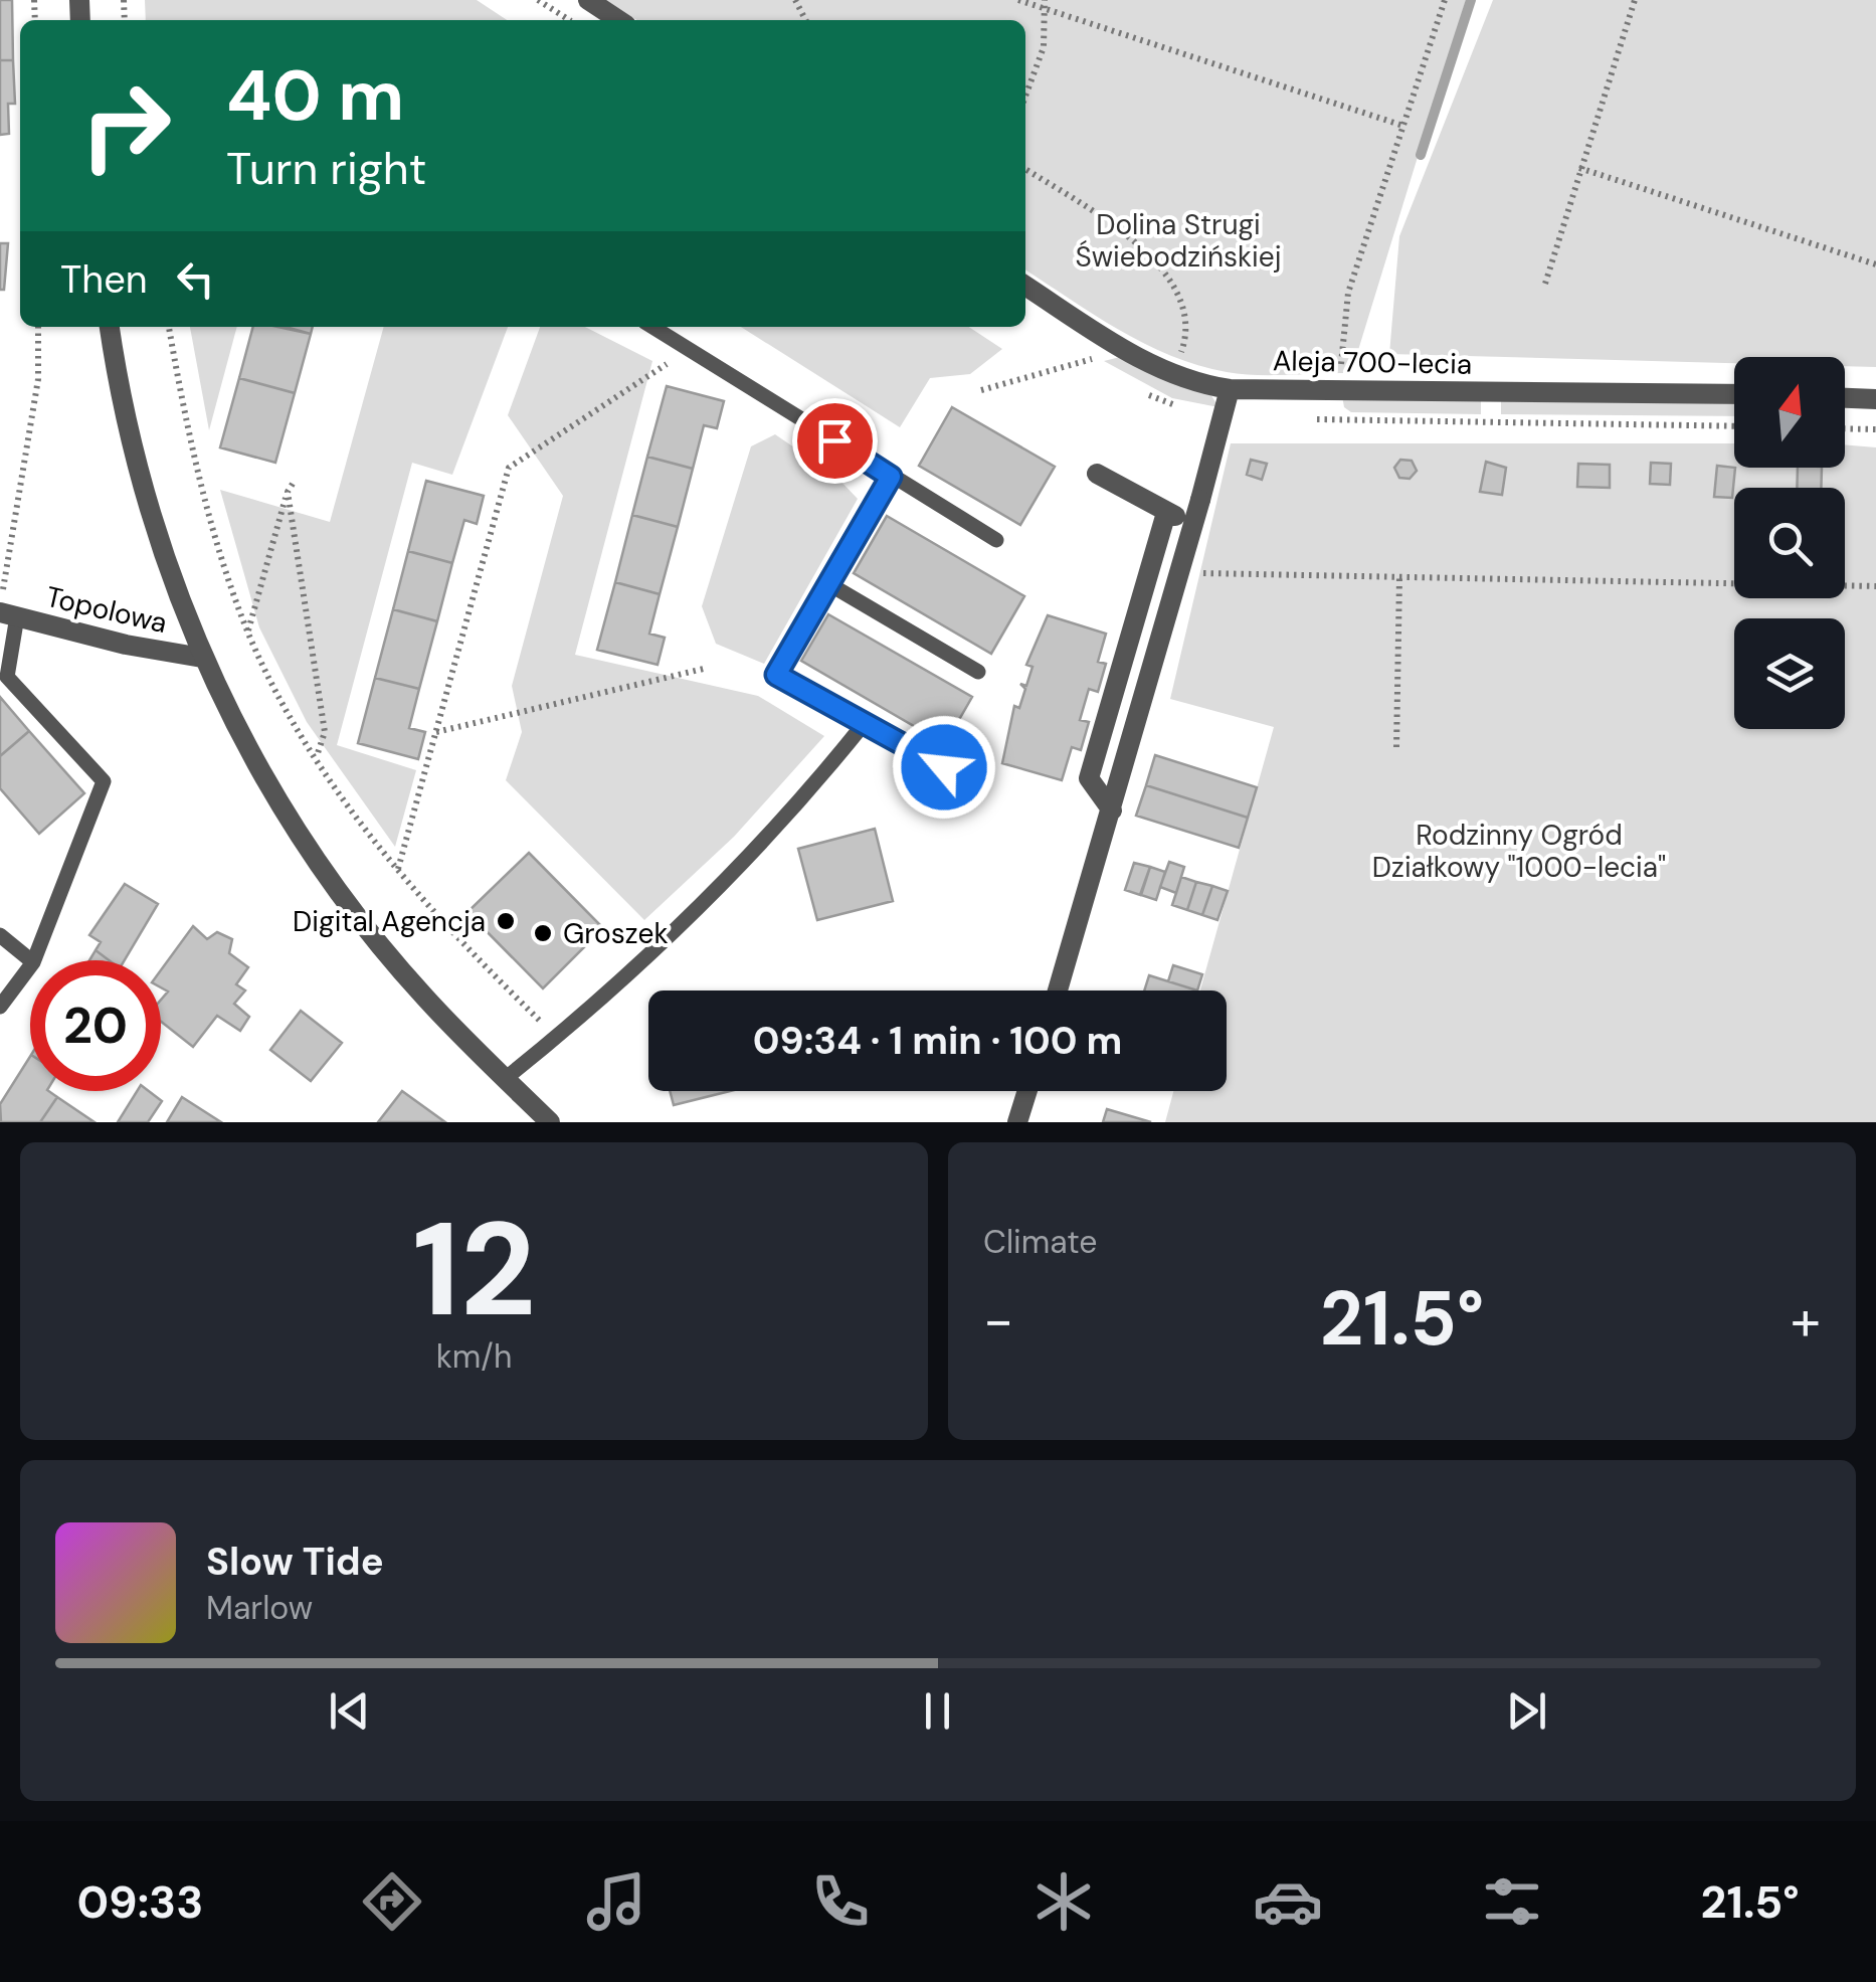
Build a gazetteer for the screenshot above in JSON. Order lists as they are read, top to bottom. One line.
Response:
{"streets":{"street":["Aleja 700-lecia","Topolowa"]},"parks":["Dolina Strugi Świebodzińskiej","Rodzinny Ogród Działkowy \"1000-lecia\""],"places":["Digital Agencja","Groszek"],"north":"top","page":{"turn":["40 m","Turn right"],"then":"Then","limit":"20","trip":"09:34 · 1 min · 100 m","tile":[["12","km/h"],"Climate"],"heat":["−","21.5°","+"],"song":["Slow Tide","Marlow"],"tabs":["09:33","21.5°"]}}
